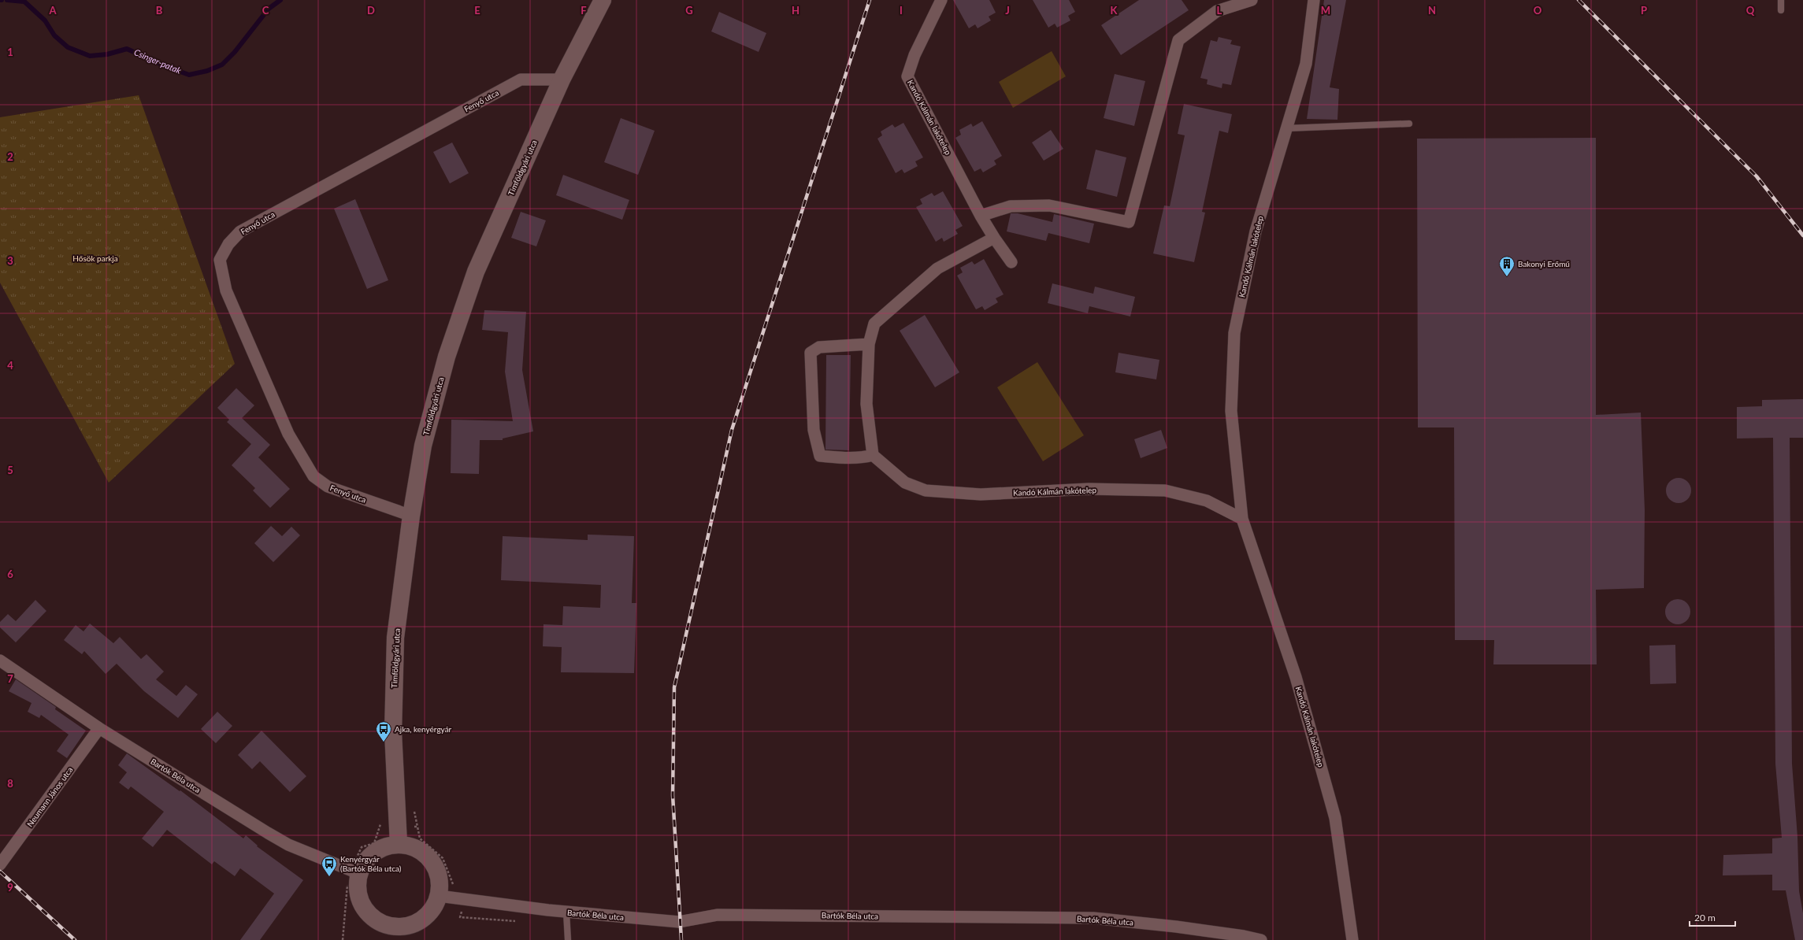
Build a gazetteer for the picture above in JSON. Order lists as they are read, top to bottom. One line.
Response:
{"streets":{"main road":["Timföldgyári utca"],"street":["Fenyő utca","Kandó Kálmán lakótelep","Bartók Béla utca","Neumann János utca"]},"crossings":[["Fenyő utca","Timföldgyári utca"],["Timföldgyári utca","Bartók Béla utca"],["Bartók Béla utca","Neumann János utca"]],"water":["Csinger-patak"],"parks":["Hősök parkja"],"places":{"building":["Bakonyi Erőmű"],"bus stop":["Ajka, kenyérgyár","Kenyérgyár (Bartók Béla utca)"]},"scale_bar":"20 m","grid":{"columns":["A","B","C","D","E","F","G","H","I","J","K","L","M","N","O","P","Q"],"rows":["1","2","3","4","5","6","7","8","9"]}}
